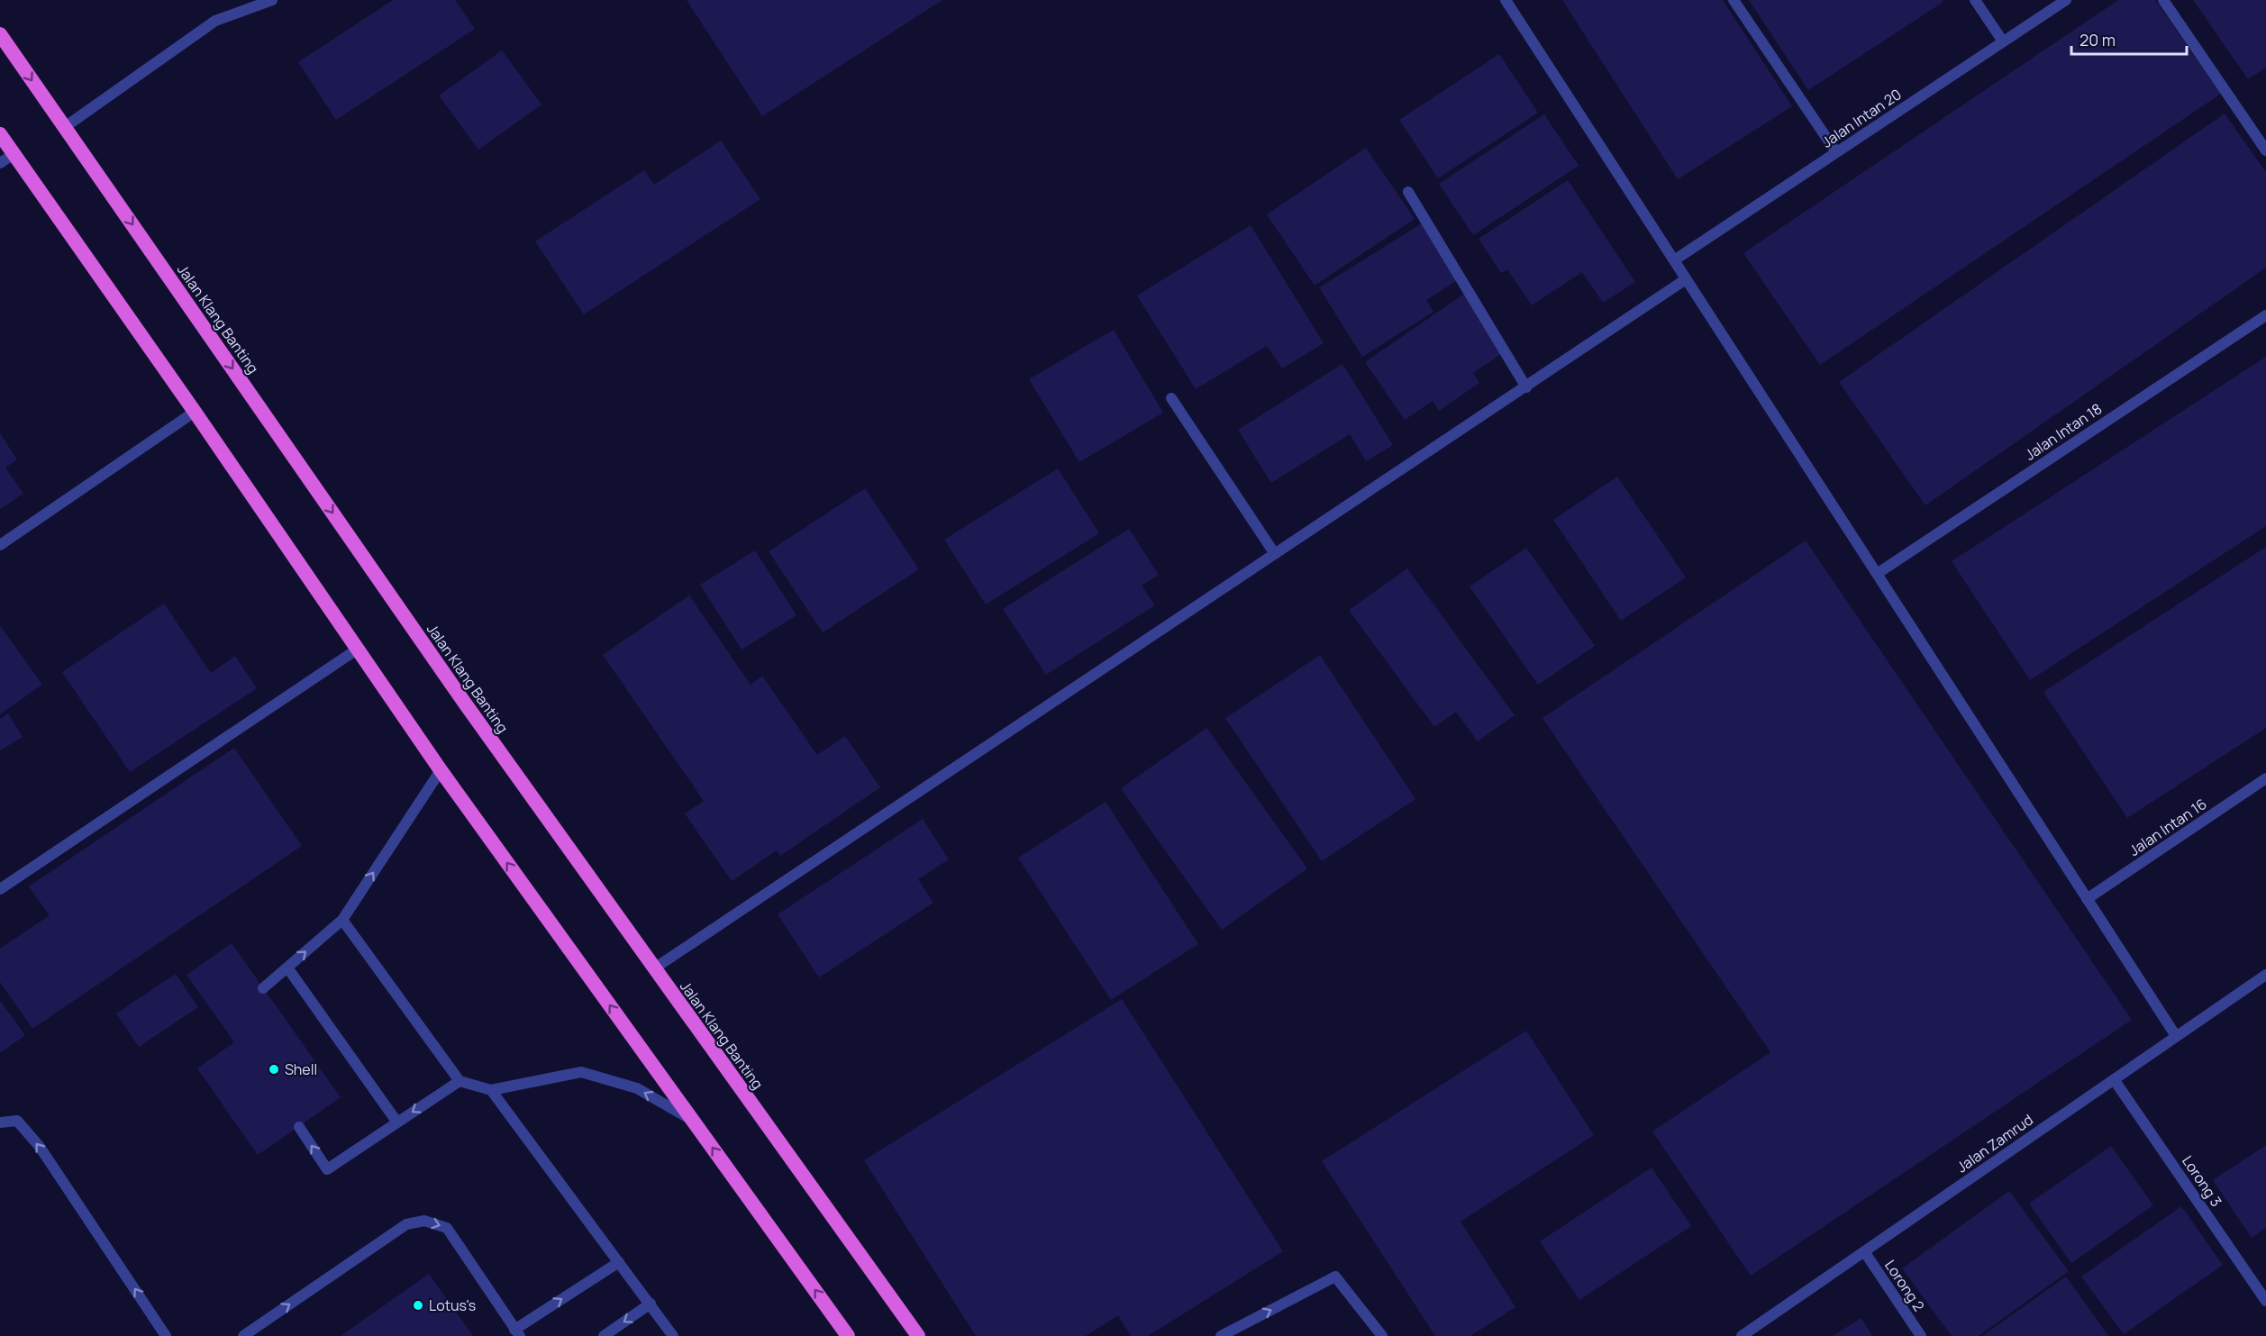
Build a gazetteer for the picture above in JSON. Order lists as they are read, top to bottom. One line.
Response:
{"streets":{"highway":["Jalan Klang Banting"],"street":["Jalan Intan 20","Jalan Intan 18","Jalan Intan 16","Jalan Zamrud","Lorong 3","Lorong 2"]},"crossings":[["Jalan Zamrud","Lorong 3"],["Jalan Zamrud","Lorong 2"]],"places":["Shell","Lotus's"],"scale_bar":"20 m"}
